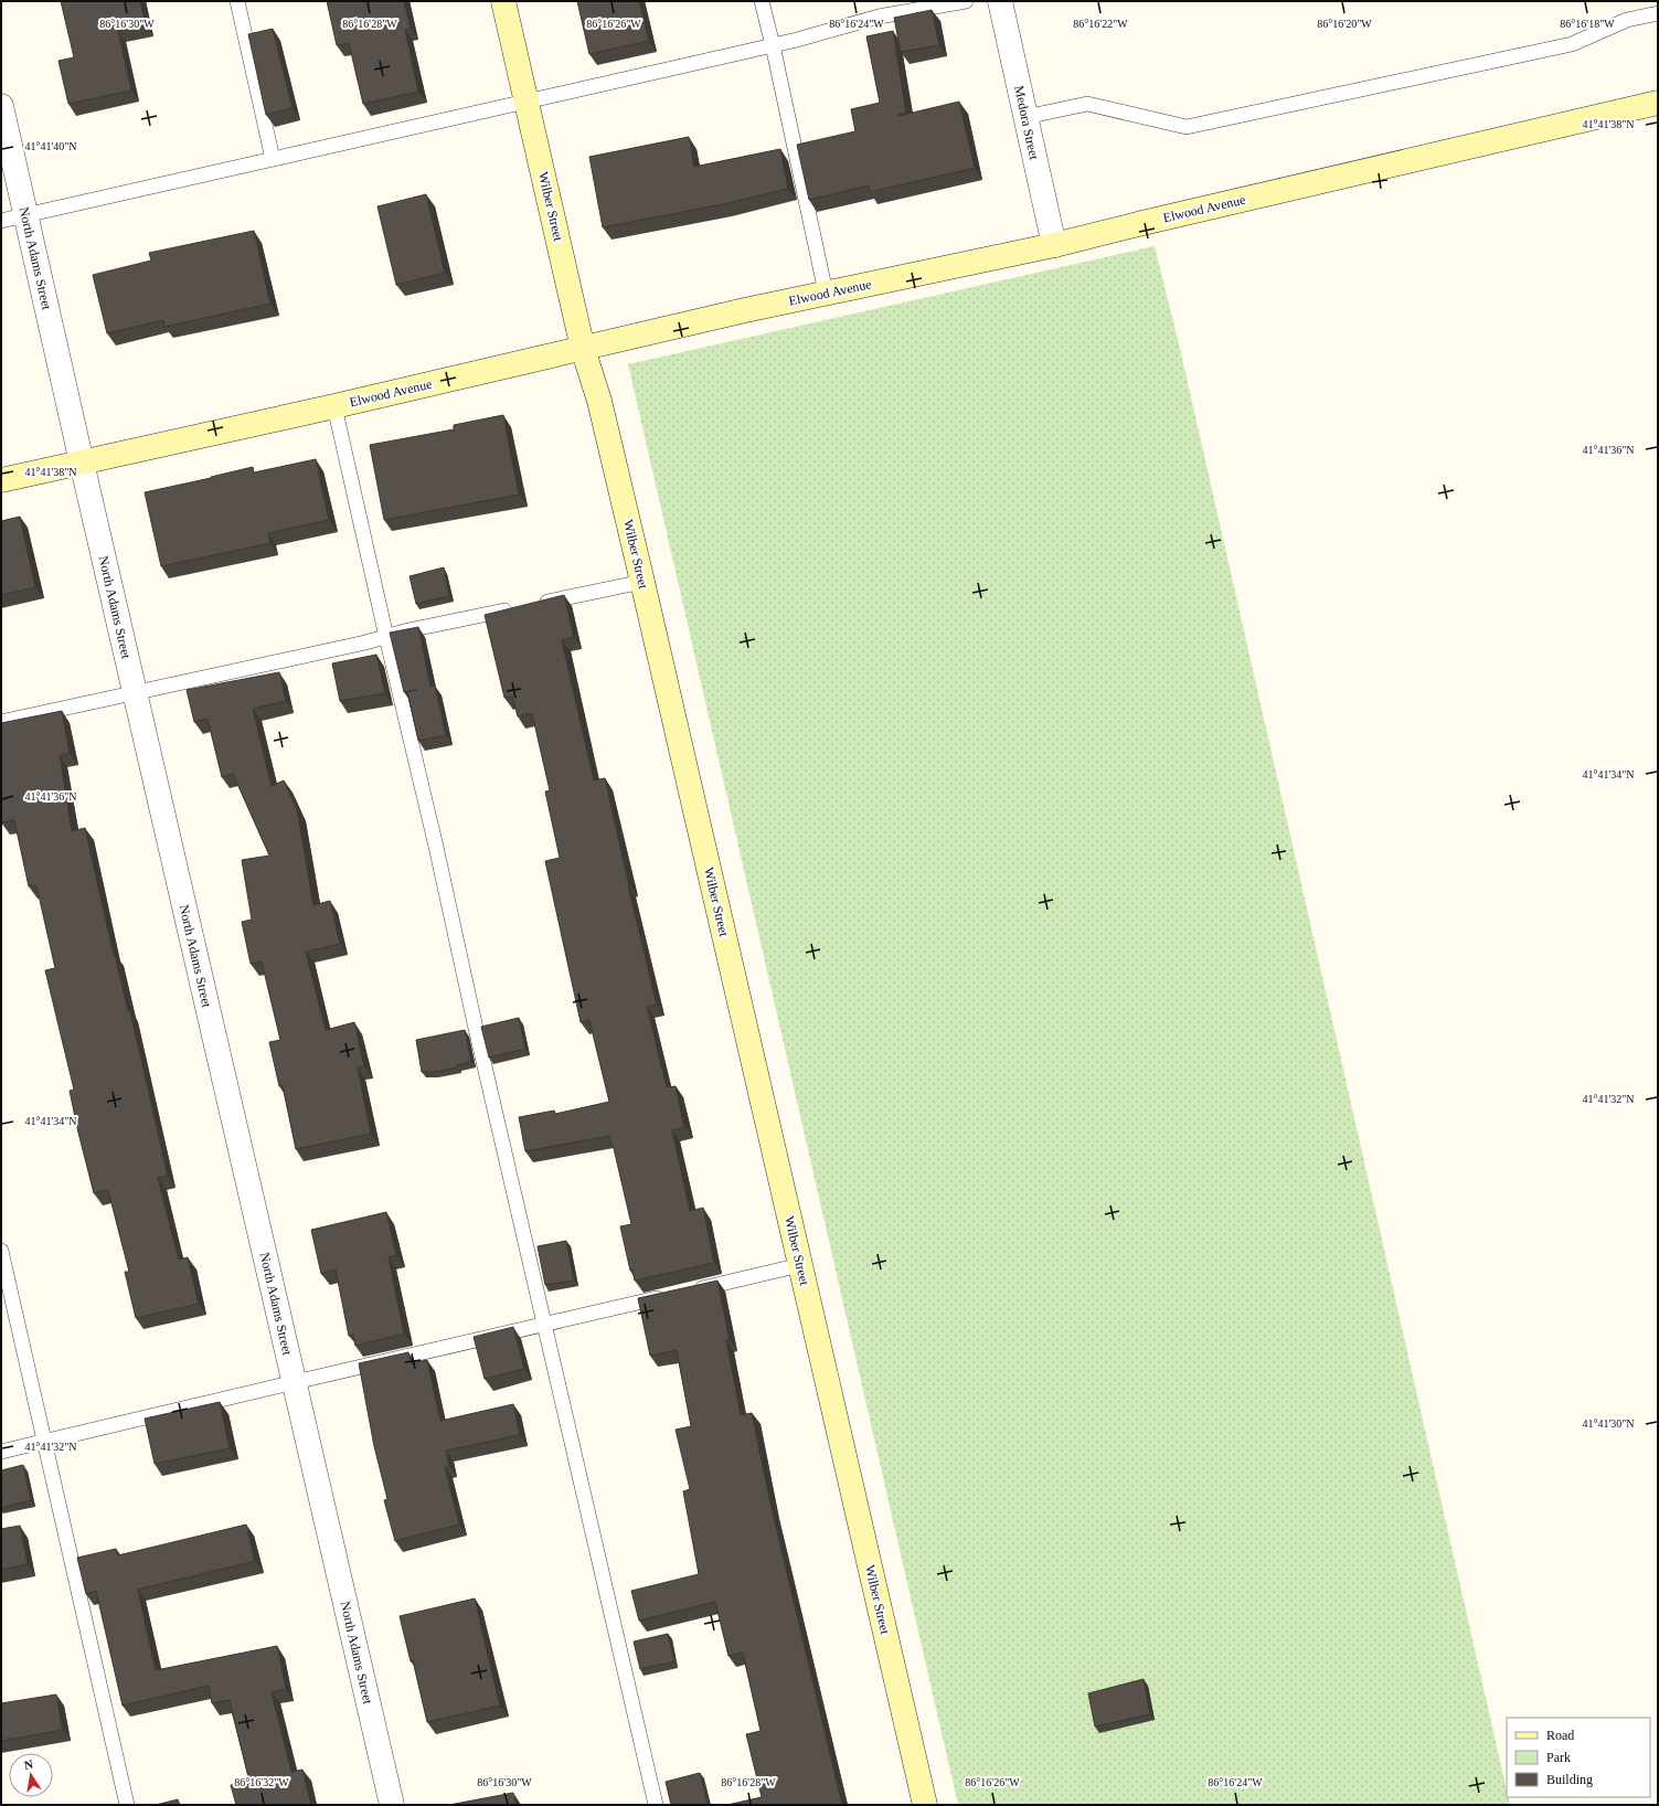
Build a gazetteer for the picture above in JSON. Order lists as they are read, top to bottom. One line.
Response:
{"streets":{"street":["Medora Street","Wilber Street","Elwood Avenue","North Adams Street"]},"crossings":[["Medora Street","Elwood Avenue"],["Wilber Street","Elwood Avenue"],["Elwood Avenue","North Adams Street"]],"legend":["Road","Park","Building"],"north":"top","coordinates":["86°16'30\"W","86°16'28\"W","86°16'26\"W","86°16'24\"W","86°16'22\"W","86°16'20\"W","86°16'18\"W","41°41'38\"N","41°41'40\"N","41°41'36\"N","41°41'34\"N","41°41'32\"N","41°41'30\"N","86°16'32\"W"]}
